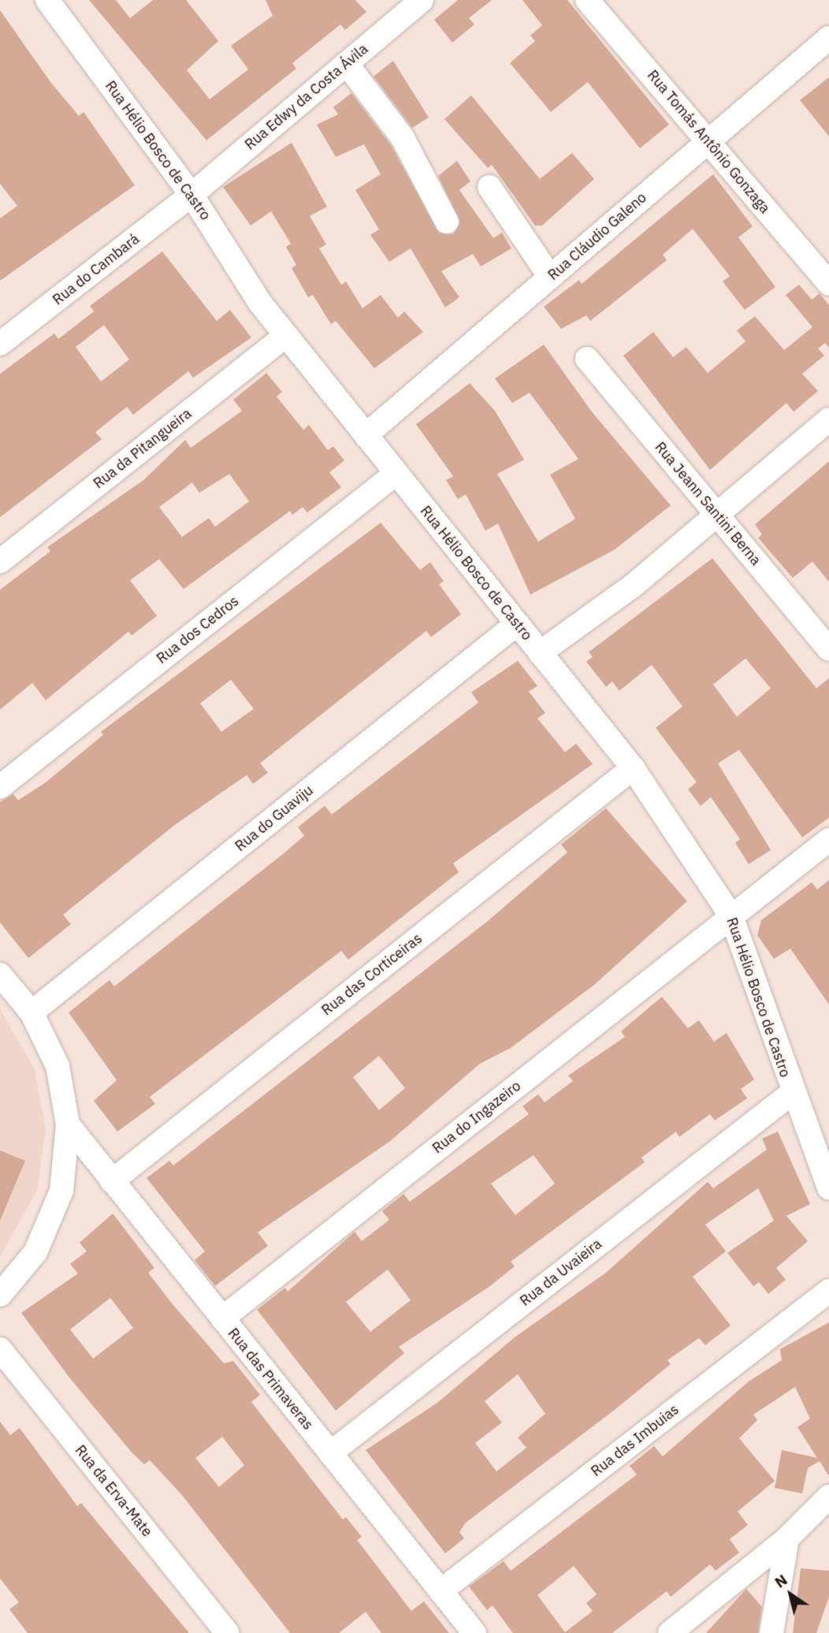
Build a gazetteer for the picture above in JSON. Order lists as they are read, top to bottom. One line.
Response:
{"streets":{"street":["Rua Edwy da Costa Ávila","Rua Tomás Antônio Gonzaga","Rua Hélio Bosco de Castro","Rua Cláudio Galeno","Rua do Cambará","Rua da Pitangueira","Rua Jeann Santini Berna","Rua dos Cedros","Rua do Guaviju","Rua das Corticeiras","Rua do Ingazeiro","Rua da Uvaieira","Rua das Primaveras","Rua das Imbuias","Rua da Erva-Mate"]},"crossings":[["Rua Edwy da Costa Ávila","Rua Hélio Bosco de Castro"],["Rua Edwy da Costa Ávila","Rua do Cambará"],["Rua Tomás Antônio Gonzaga","Rua Cláudio Galeno"],["Rua Hélio Bosco de Castro","Rua Cláudio Galeno"],["Rua Hélio Bosco de Castro","Rua do Cambará"],["Rua Hélio Bosco de Castro","Rua da Pitangueira"],["Rua Hélio Bosco de Castro","Rua dos Cedros"],["Rua Hélio Bosco de Castro","Rua do Guaviju"],["Rua Hélio Bosco de Castro","Rua das Corticeiras"],["Rua Hélio Bosco de Castro","Rua do Ingazeiro"],["Rua Hélio Bosco de Castro","Rua da Uvaieira"],["Rua das Corticeiras","Rua das Primaveras"],["Rua do Ingazeiro","Rua das Primaveras"],["Rua da Uvaieira","Rua das Primaveras"],["Rua das Primaveras","Rua das Imbuias"]],"north":"top left"}
